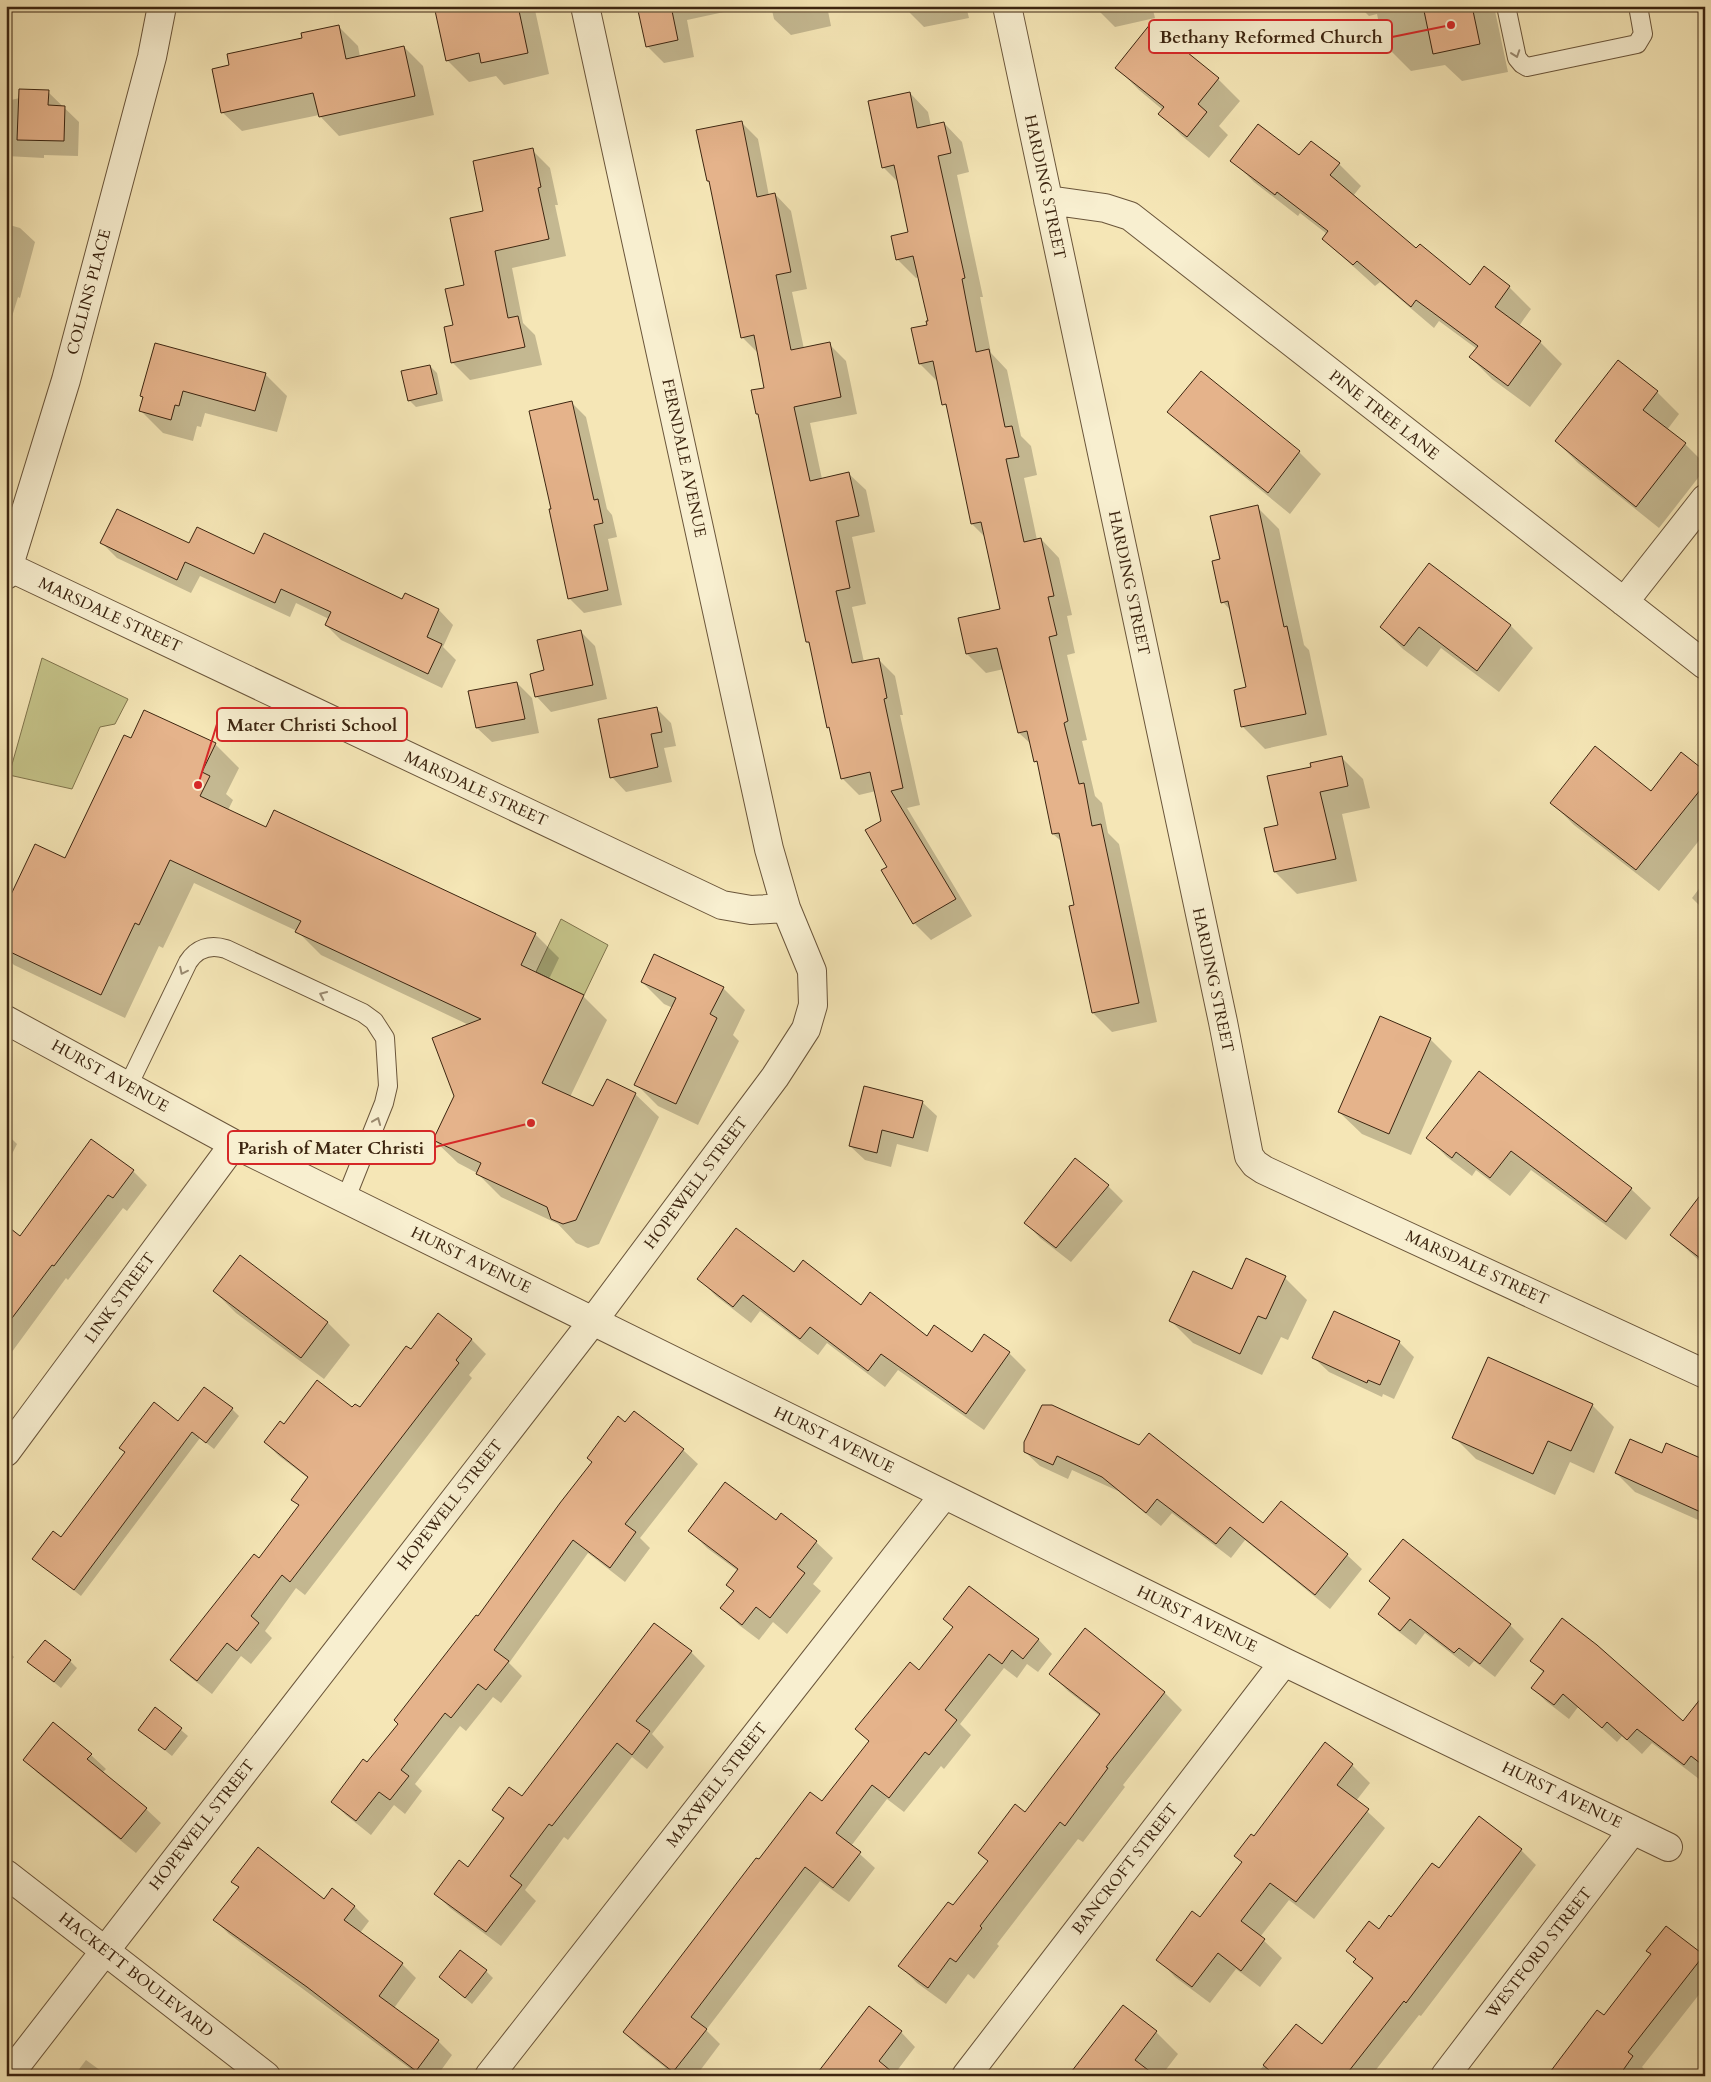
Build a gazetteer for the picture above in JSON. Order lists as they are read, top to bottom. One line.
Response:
{"streets":{"street":["HARDING STREET","COLLINS PLACE","PINE TREE LANE","FERNDALE AVENUE","MARSDALE STREET","HURST AVENUE","HOPEWELL STREET","LINK STREET","MAXWELL STREET","BANCROFT STREET","WESTFORD STREET","HACKETT BOULEVARD"]},"crossings":[["HARDING STREET","PINE TREE LANE"],["HARDING STREET","MARSDALE STREET"],["COLLINS PLACE","MARSDALE STREET"],["FERNDALE AVENUE","MARSDALE STREET"],["FERNDALE AVENUE","HOPEWELL STREET"],["MARSDALE STREET","HOPEWELL STREET"],["HURST AVENUE","HOPEWELL STREET"],["HURST AVENUE","LINK STREET"],["HURST AVENUE","MAXWELL STREET"],["HURST AVENUE","BANCROFT STREET"],["HURST AVENUE","WESTFORD STREET"],["HOPEWELL STREET","HACKETT BOULEVARD"]],"places":["Bethany Reformed Church","Mater Christi School","Parish of Mater Christi"]}
